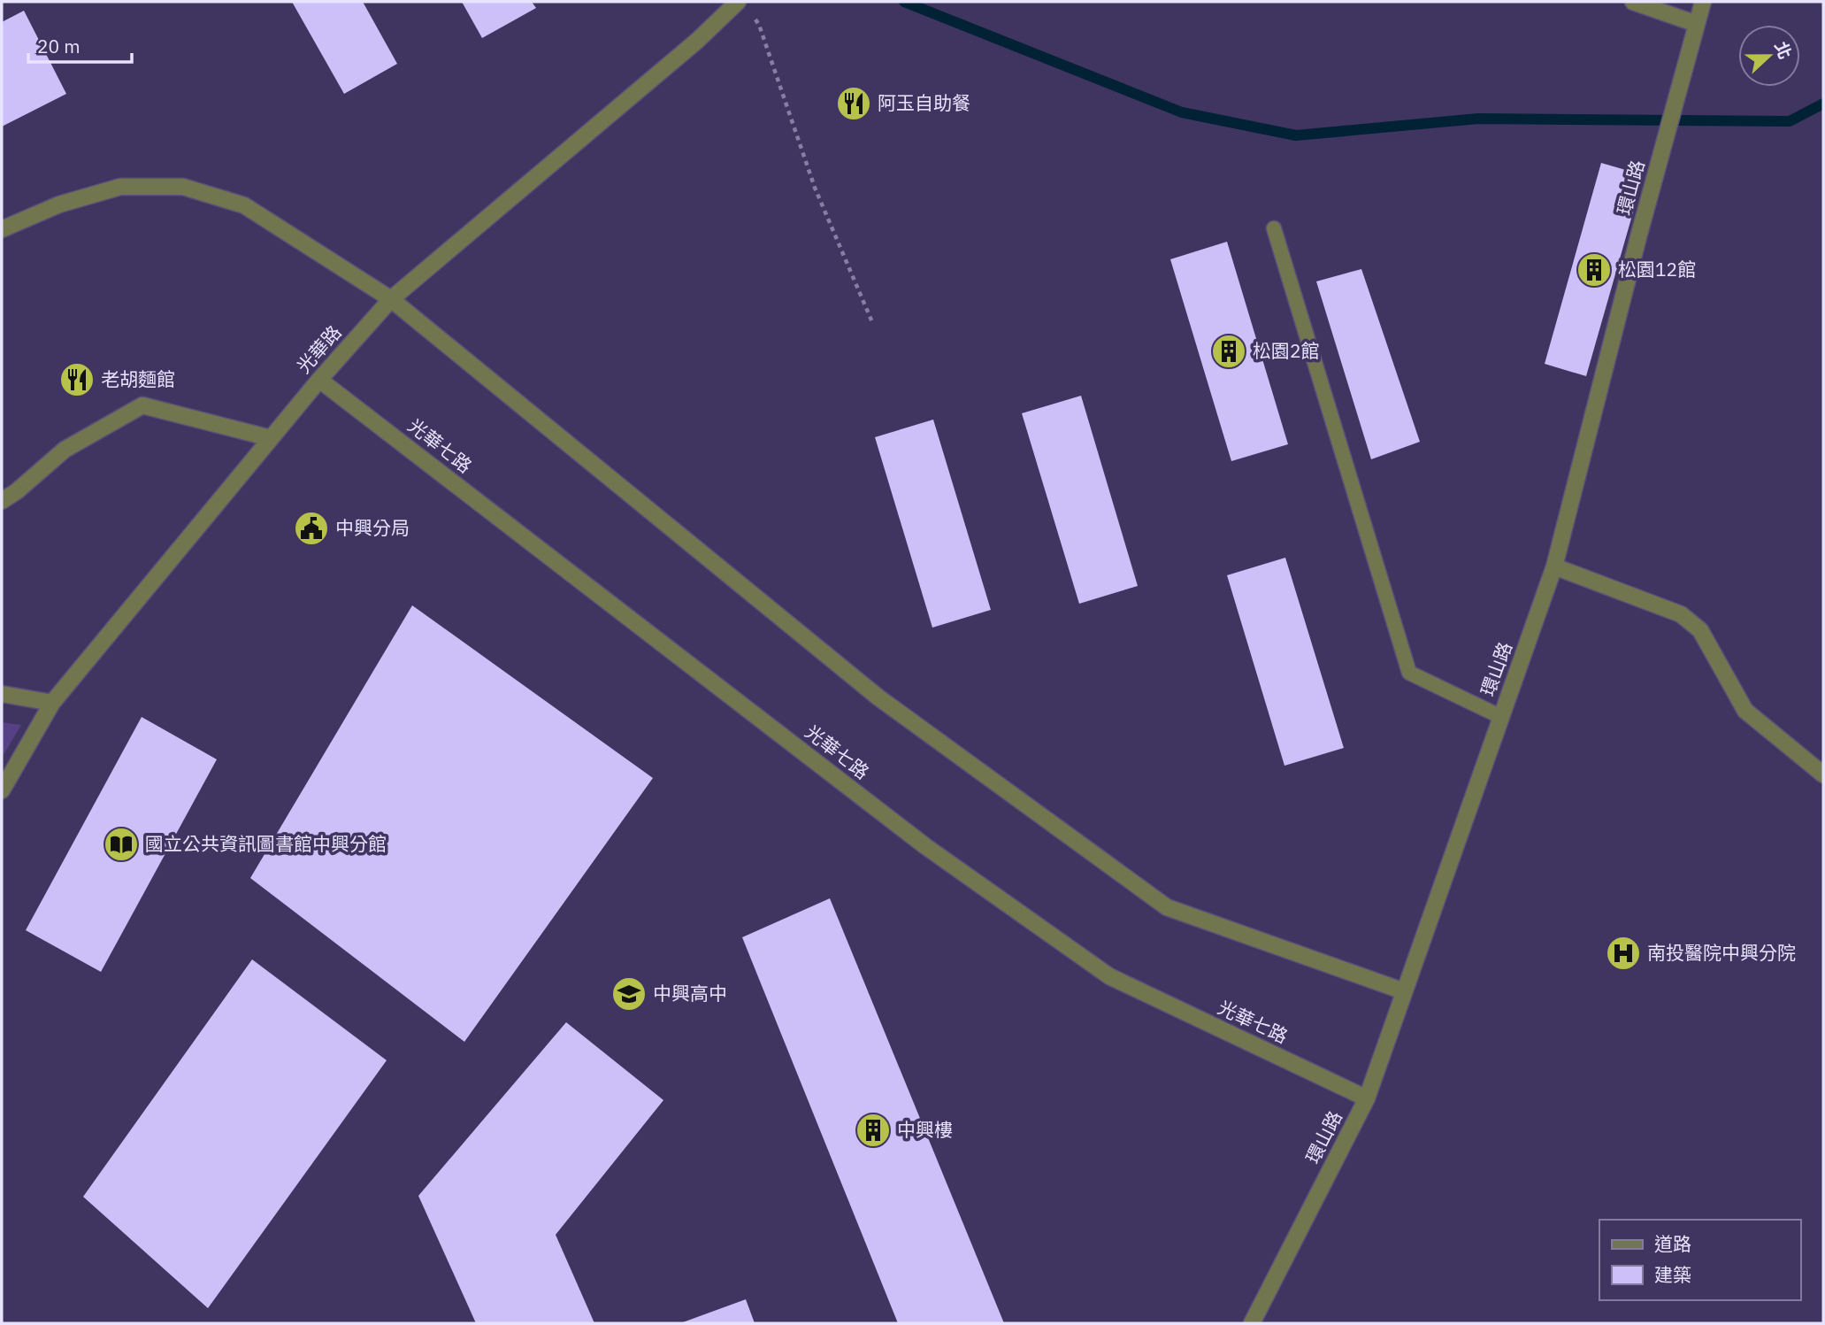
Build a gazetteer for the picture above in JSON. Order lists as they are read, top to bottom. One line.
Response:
{"streets":{"street":["環山路","光華路","光華七路"]},"crossings":[["環山路","光華七路"],["光華路","光華七路"]],"places":{"restaurant":["阿玉自助餐","老胡麵館"],"building":["松園12館","松園2館","中興樓"],"public building":["中興分局"],"library":["國立公共資訊圖書館中興分館"],"hospital":["南投醫院中興分院"],"school or university":["中興高中"]},"legend":["道路","建築"],"scale_bar":"20 m","north":"right"}
